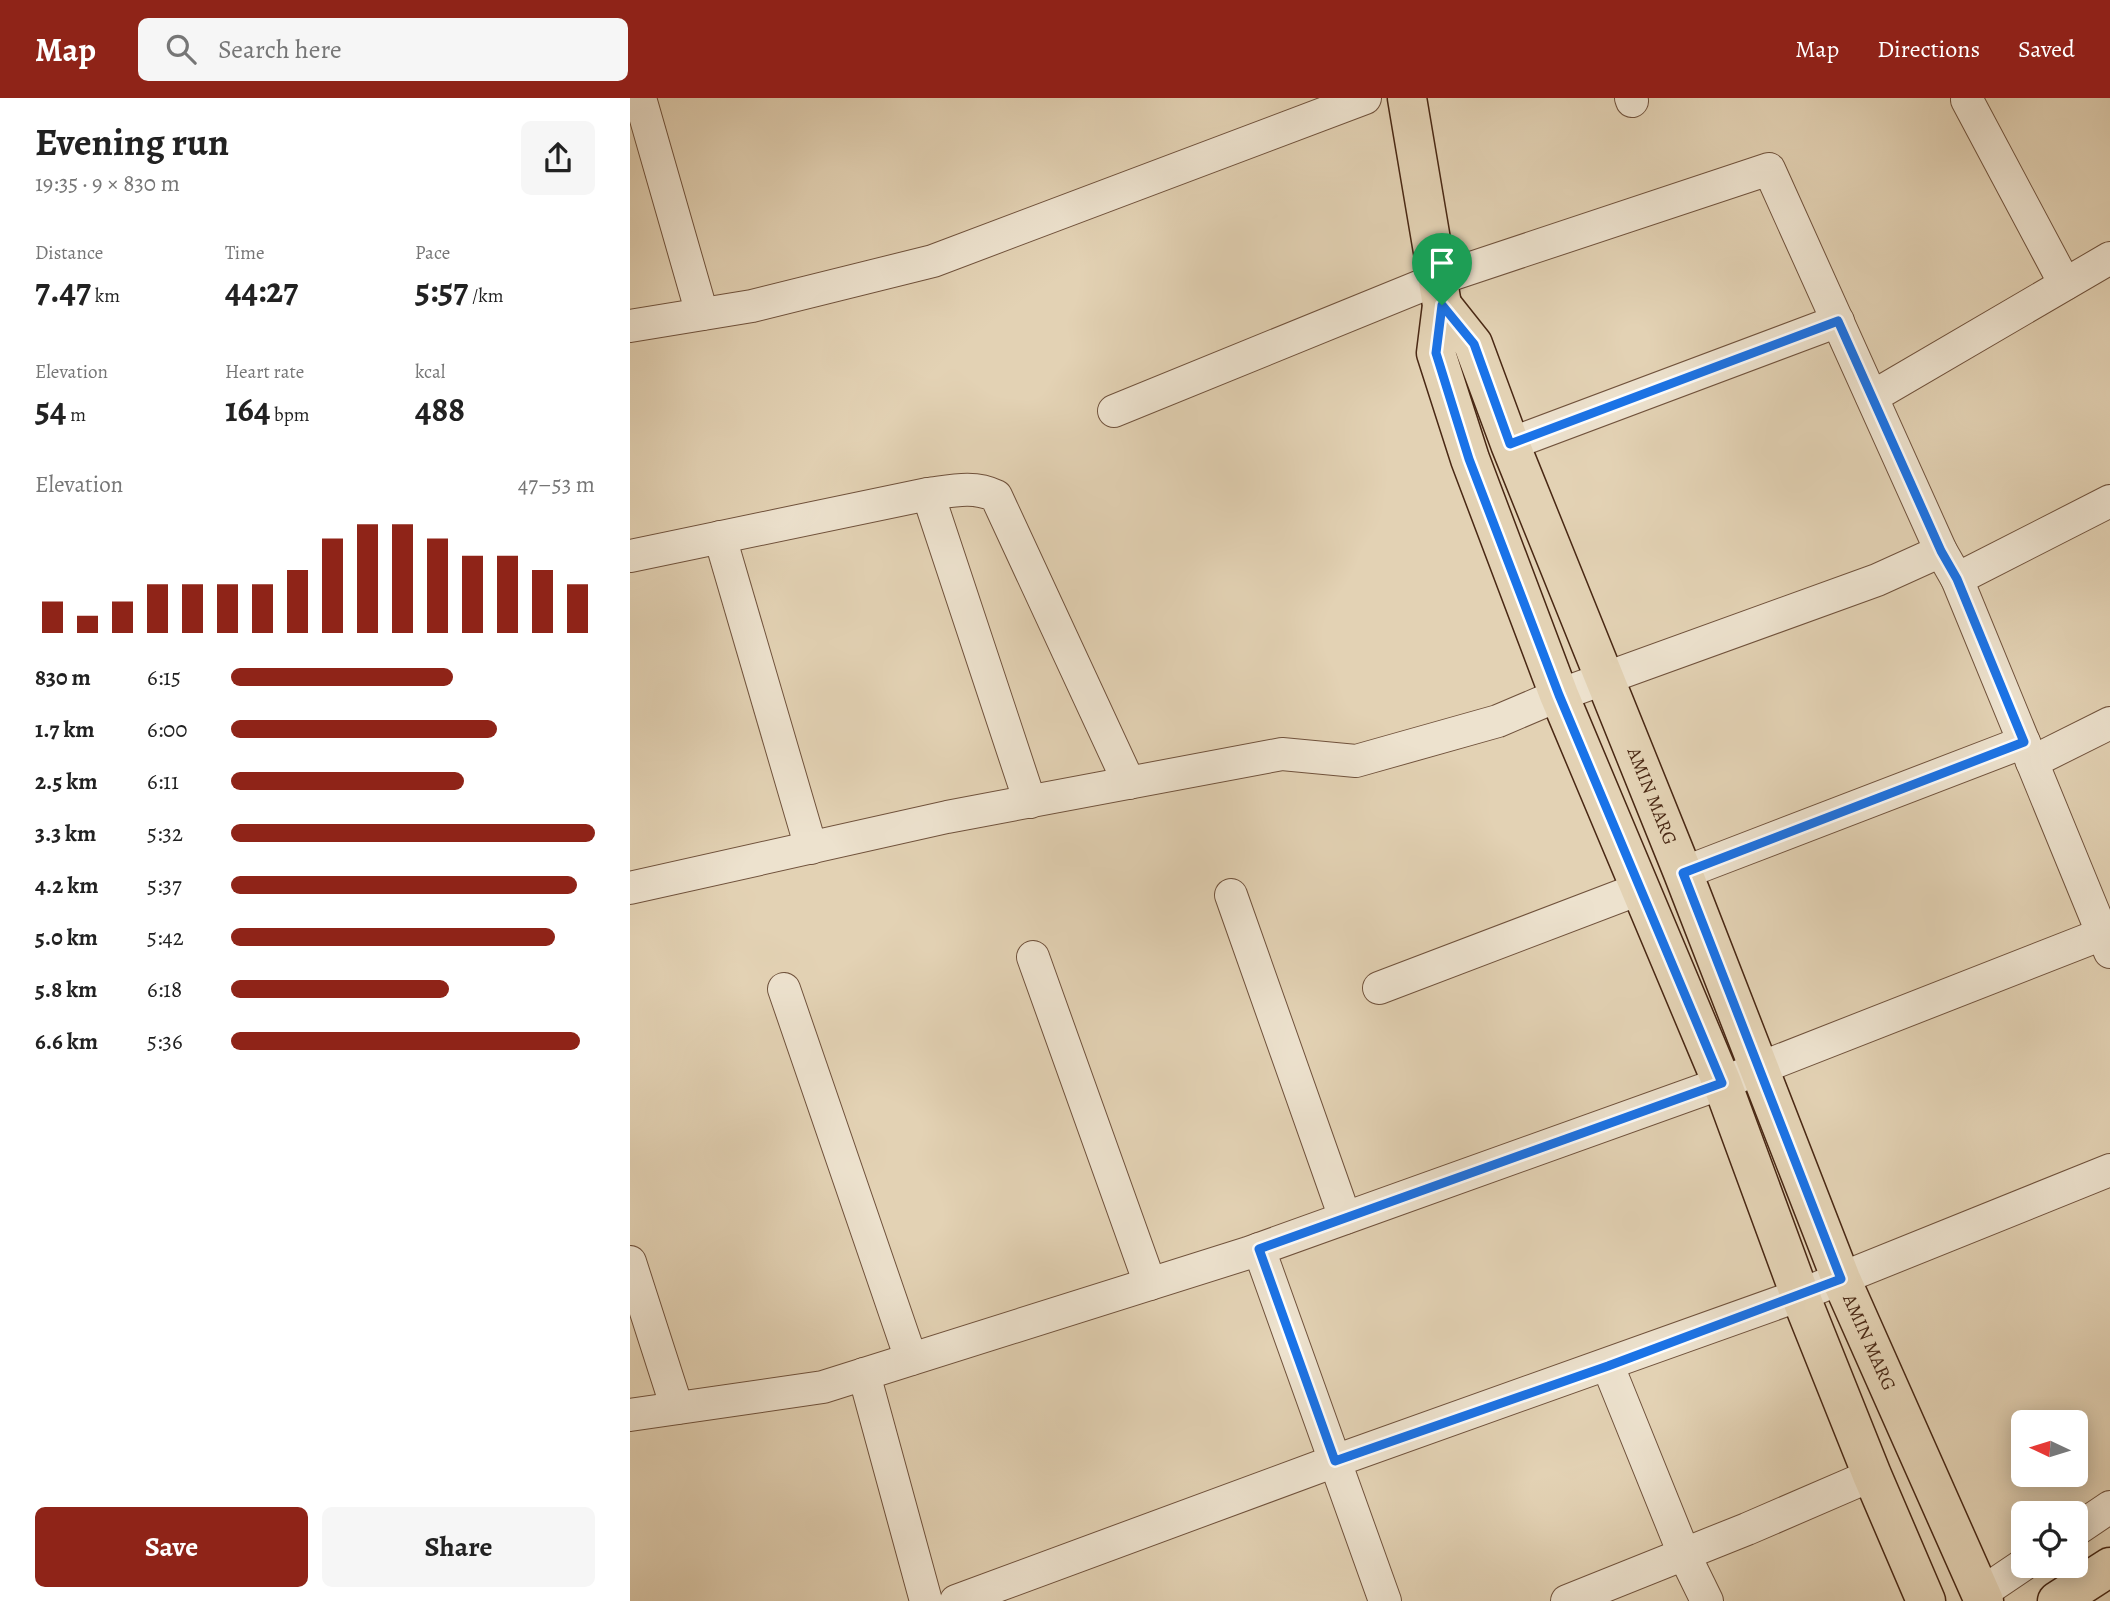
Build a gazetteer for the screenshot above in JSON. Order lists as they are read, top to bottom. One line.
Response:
{"streets":{"main road":["AMIN MARG"]},"north":"left","page":{"header":"Map","search":"Search here","nav":["Map","Directions","Saved"],"heading":["Evening run","19:35 · 9 × 830 m"],"stats":[["Distance","7.47 km"],["Time","44:27"],["Pace","5:57 /km"],["Elevation","54 m"],["Heart rate","164 bpm"],["kcal","488"]],"chart":["Elevation","47–53 m"],"list":[{"name":"830 m","note":"6:15"},{"name":"1.7 km","note":"6:00"},{"name":"2.5 km","note":"6:11"},{"name":"3.3 km","note":"5:32"},{"name":"4.2 km","note":"5:37"},{"name":"5.0 km","note":"5:42"},{"name":"5.8 km","note":"6:18"},{"name":"6.6 km","note":"5:36"}],"buttons":["Save","Share"]}}
